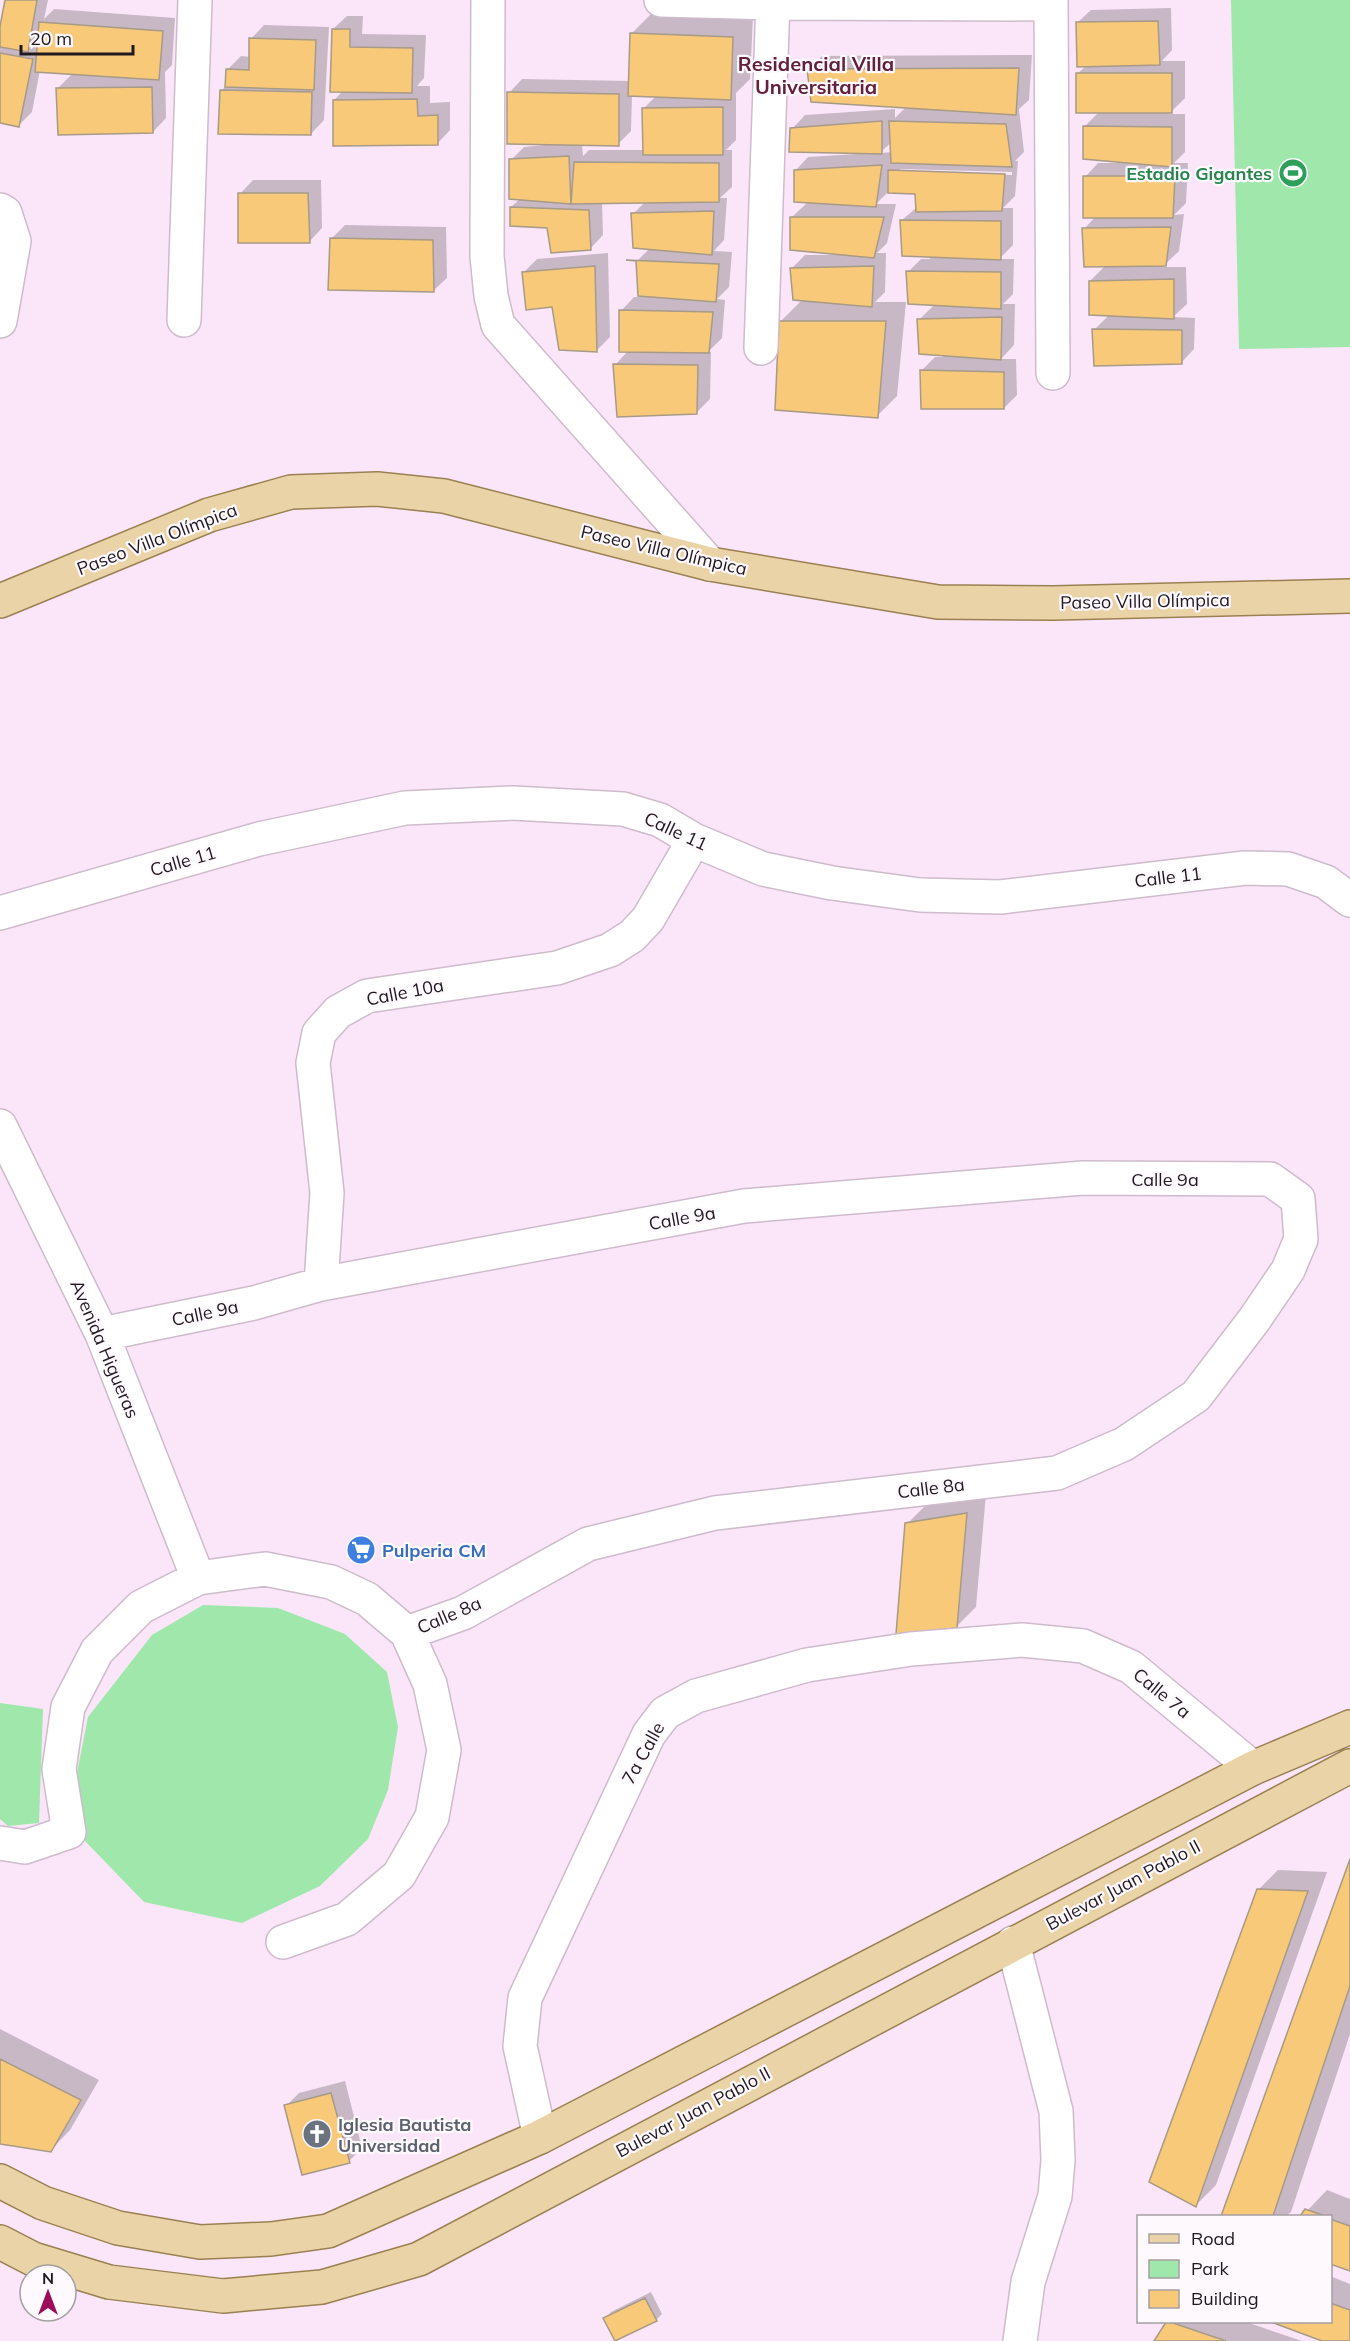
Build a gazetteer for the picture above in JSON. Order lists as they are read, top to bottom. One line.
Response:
{"streets":{"main road":["Paseo Villa Olímpica","Bulevar Juan Pablo II"],"street":["Calle 11","Calle 10a","Calle 9a","Avenida Higueras","Calle 8a","Calle 7a","7a Calle"]},"crossings":[["Calle 11","Calle 10a"],["Calle 10a","Calle 9a"],["Calle 9a","Avenida Higueras"],["Calle 9a","Calle 8a"],["Calle 7a","7a Calle"]],"districts":["Residencial Villa Universitaria"],"places":{"sports":["Estadio Gigantes"],"supermarket":["Pulperia CM"],"church":["Iglesia Bautista Universidad"]},"legend":["Road","Park","Building"],"scale_bar":"20 m","north":"top"}
